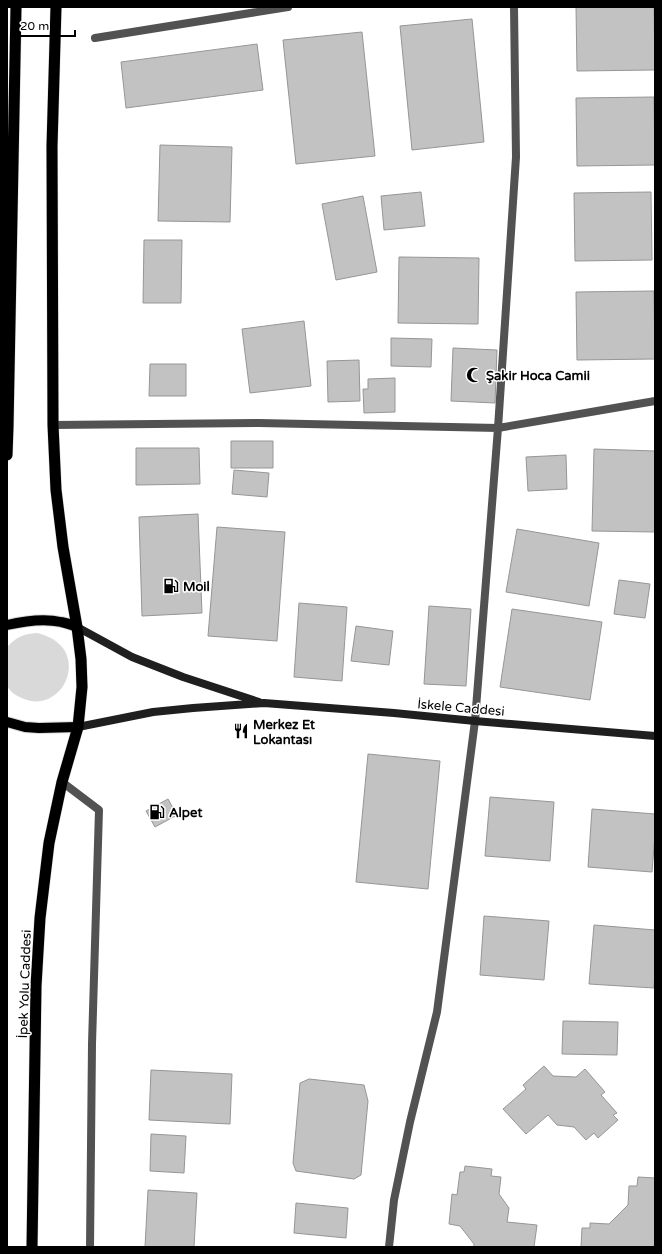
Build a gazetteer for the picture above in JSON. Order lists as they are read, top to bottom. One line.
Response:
{"streets":{"highway":["İpek Yolu Caddesi"],"main road":["İskele Caddesi"]},"places":{"mosque":["Şakir Hoca Camii"],"fuel station":["Moil","Alpet"],"restaurant":["Merkez Et Lokantası"]},"scale_bar":"20 m"}
